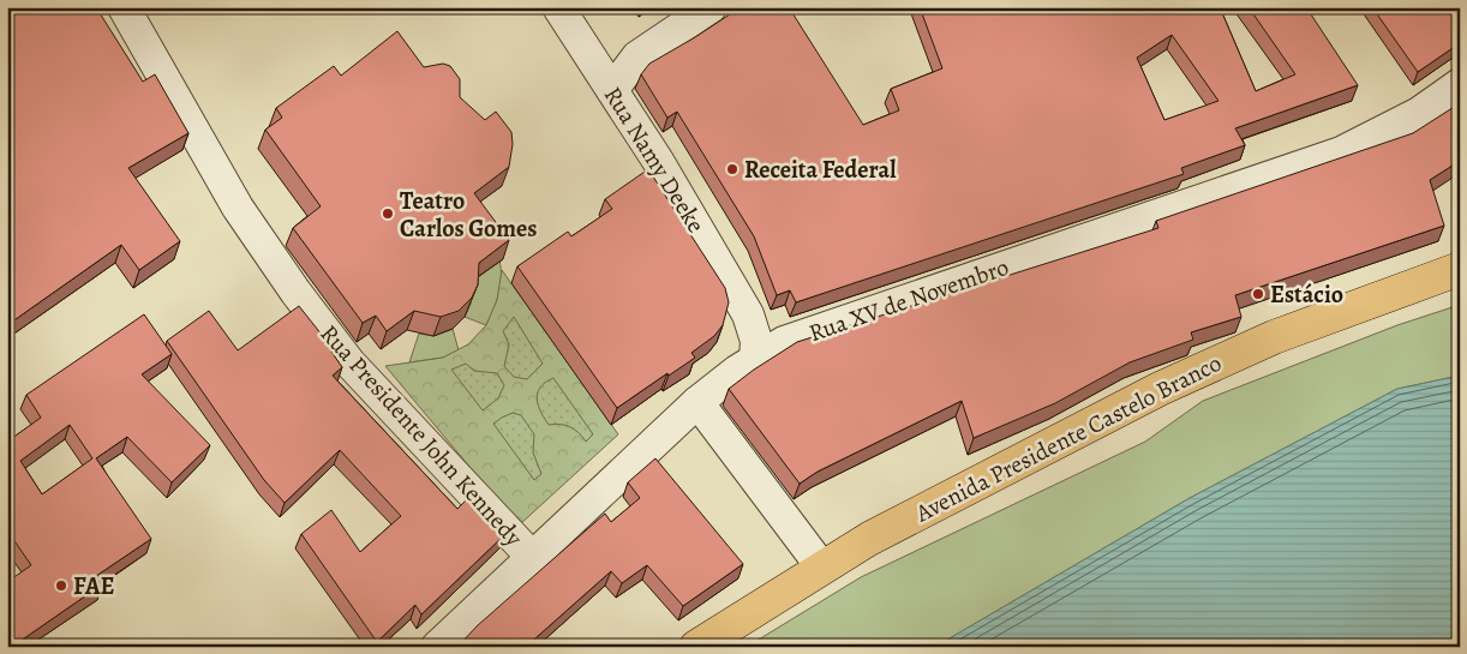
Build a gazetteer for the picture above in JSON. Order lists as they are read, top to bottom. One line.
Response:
{"streets":{"main road":["Avenida Presidente Castelo Branco"],"street":["Rua Namy Deeke","Rua XV de Novembro","Rua Presidente John Kennedy"]},"crossings":[["Rua Namy Deeke","Rua XV de Novembro"],["Rua XV de Novembro","Rua Presidente John Kennedy"]],"places":["Receita Federal","Teatro Carlos Gomes","Estácio","FAE"]}
